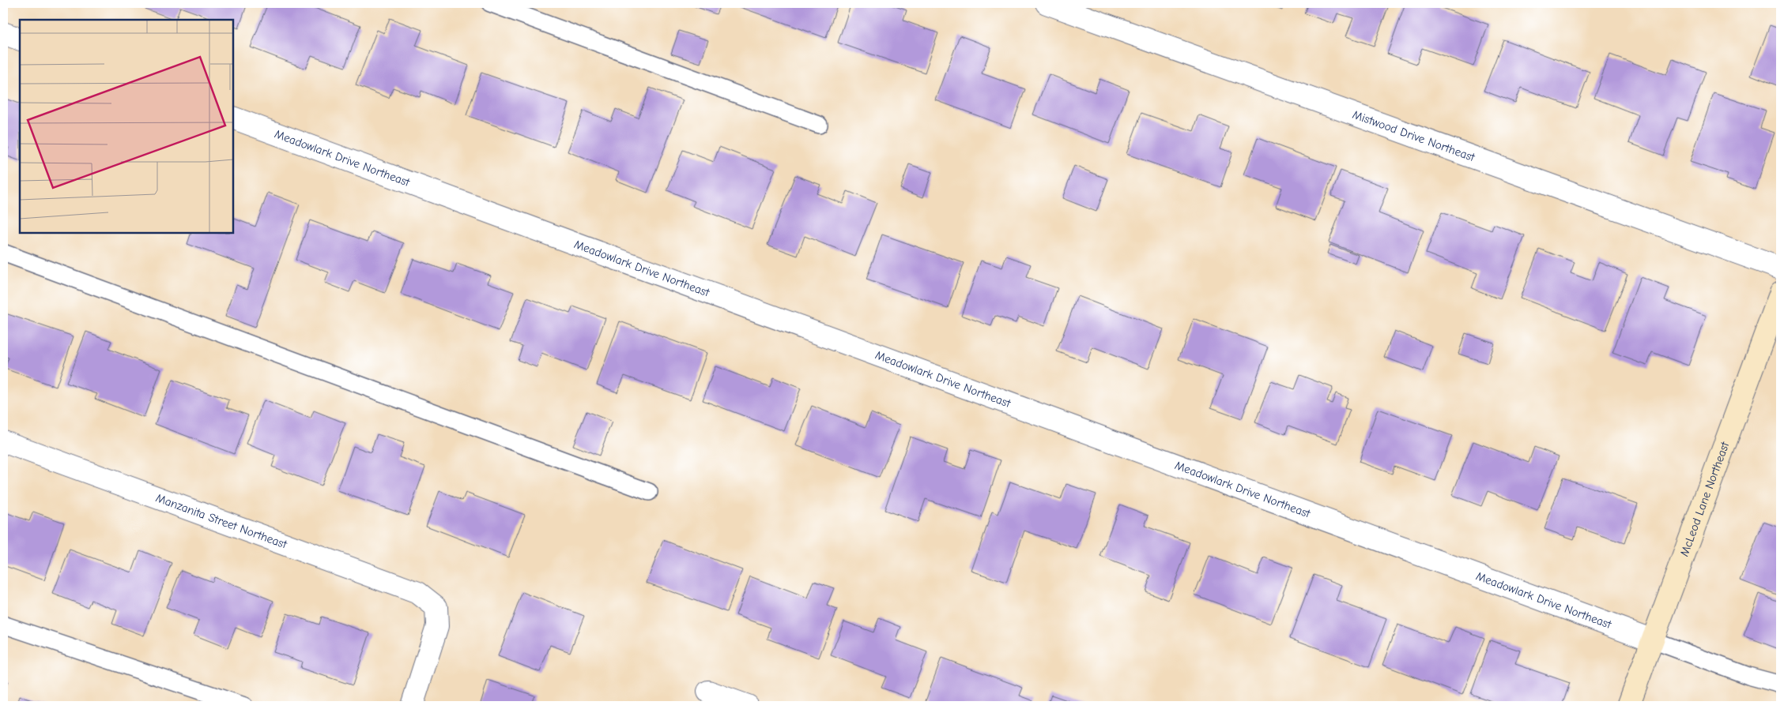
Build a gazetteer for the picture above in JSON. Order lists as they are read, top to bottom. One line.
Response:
{"streets":{"street":["Mistwood Drive Northeast","Meadowlark Drive Northeast","McLeod Lane Northeast","Manzanita Street Northeast"]},"crossings":[["Meadowlark Drive Northeast","McLeod Lane Northeast"]]}
